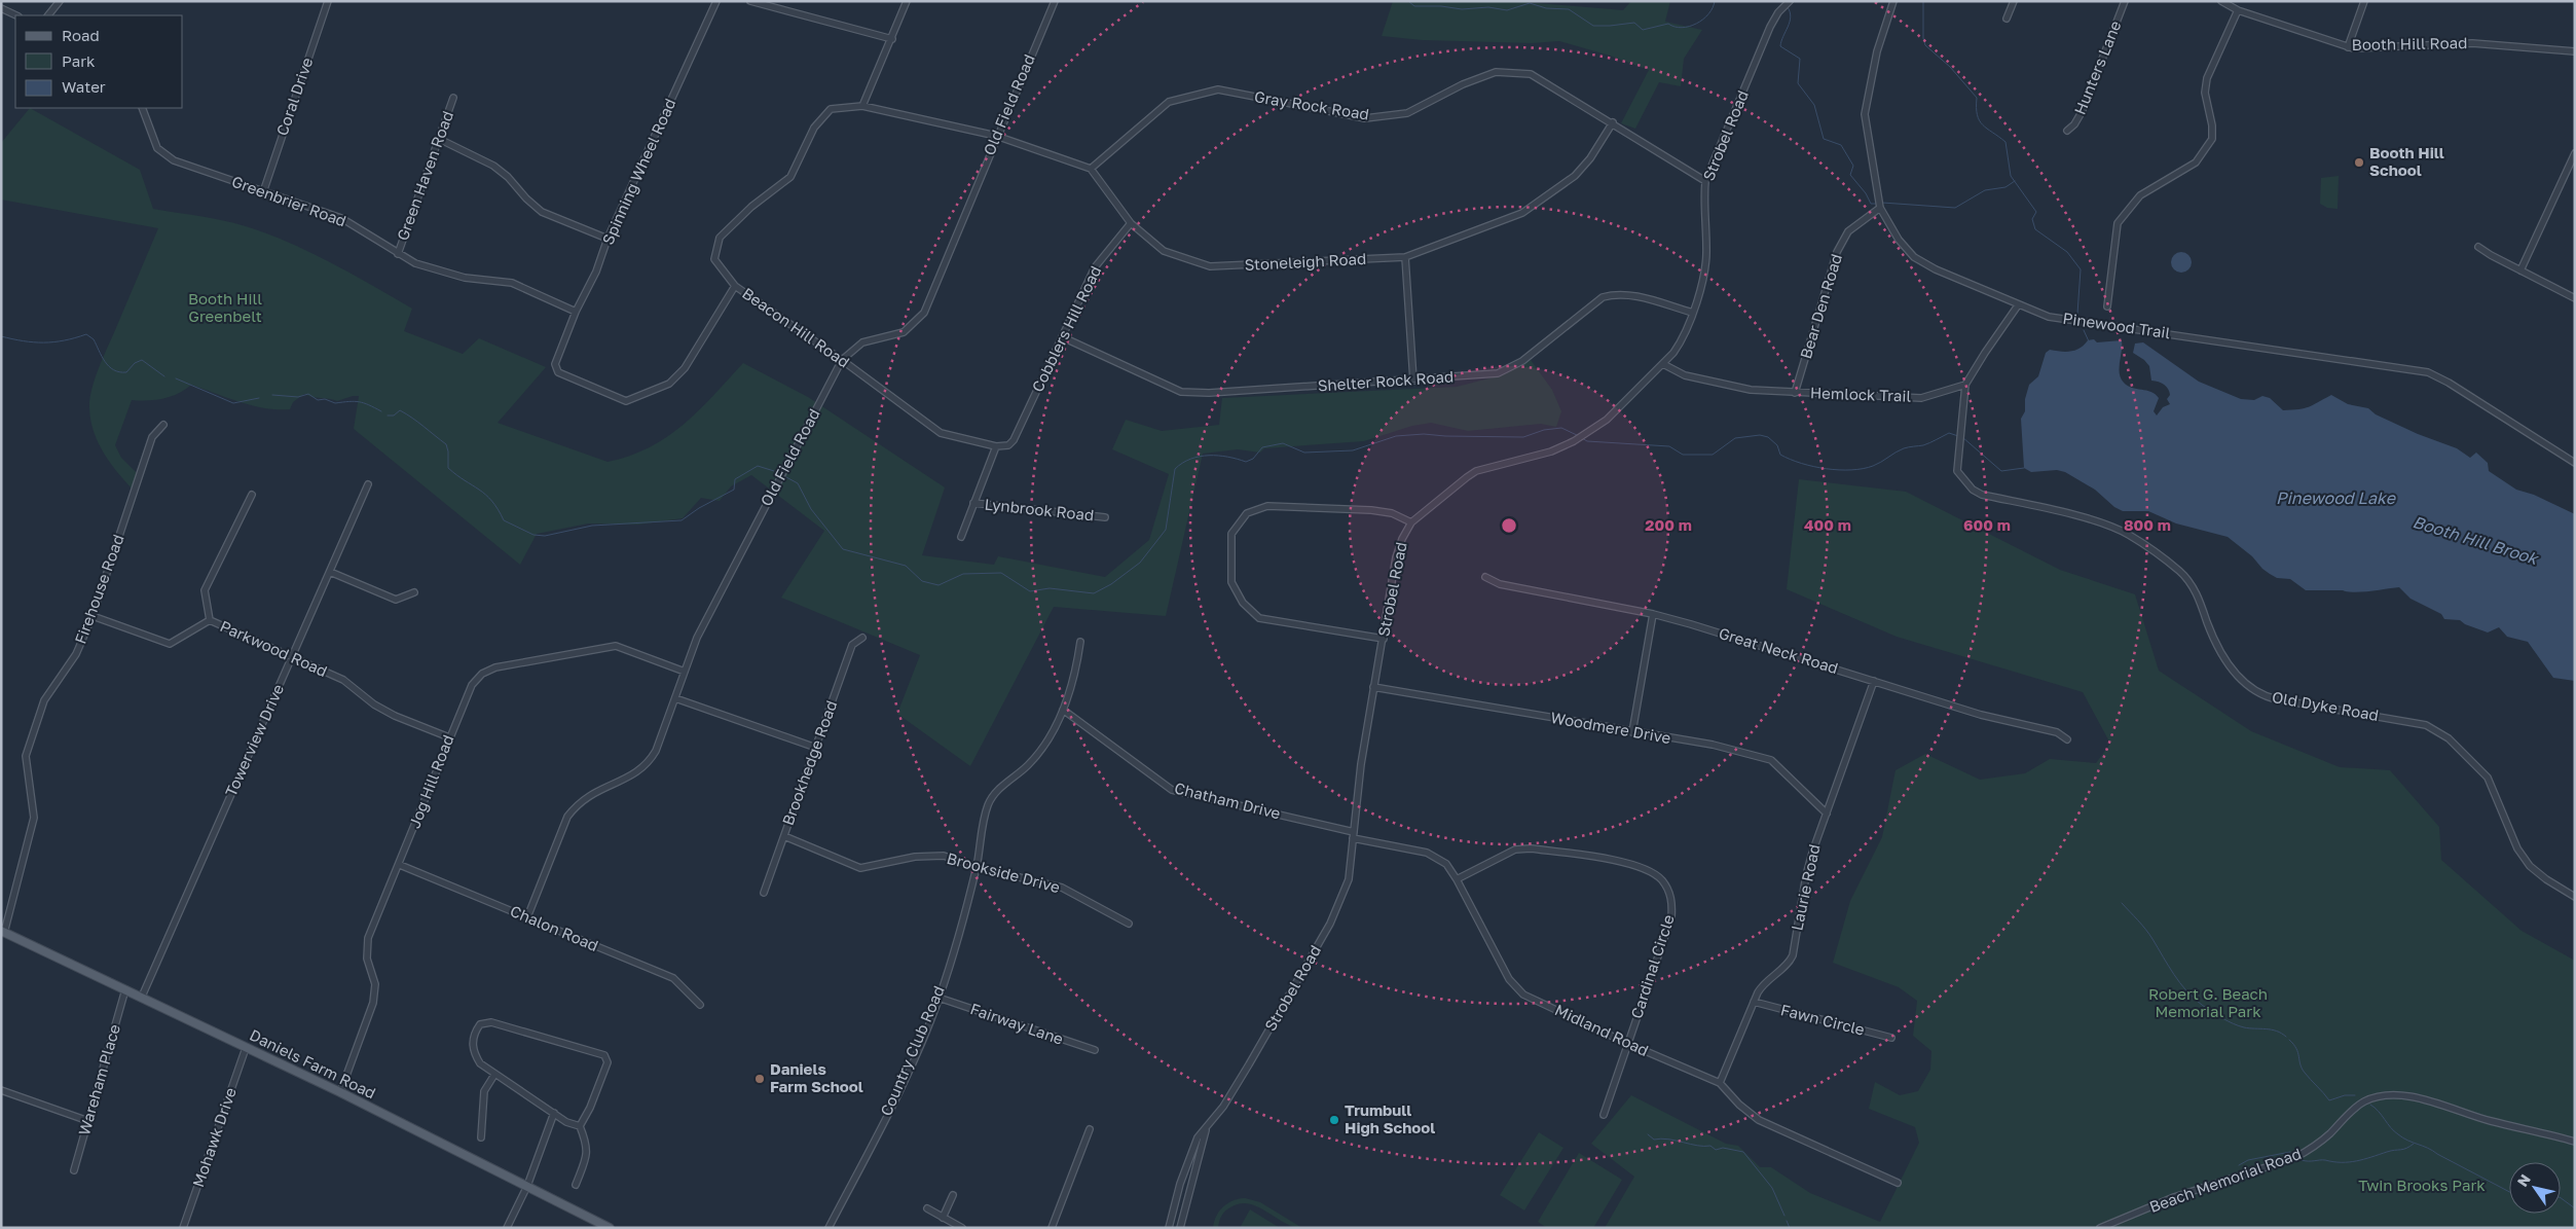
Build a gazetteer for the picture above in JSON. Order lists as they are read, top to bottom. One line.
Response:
{"streets":{"main road":["Daniels Farm Road"],"street":["Booth Hill Road","Hunters Lane","Coral Drive","Old Field Road","Gray Rock Road","Strobel Road","Spinning Wheel Road","Green Haven Road","Greenbrier Road","Stoneleigh Road","Bear Den Road","Pinewood Trail","Beacon Hill Road","Cobblers Hill Road","Shelter Rock Road","Hemlock Trail","Lynbrook Road","Firehouse Road","Parkwood Road","Great Neck Road","Old Dyke Road","Woodmere Drive","Towerview Drive","Brookhedge Road","Jog Hill Road","Chatham Drive","Brookside Drive","Laurie Road","Chalon Road","Cardinal Circle","Fawn Circle","Fairway Lane","Midland Road","Country Club Road","Wareham Place","Mohawk Drive","Beach Memorial Road"]},"crossings":[["Coral Drive","Greenbrier Road"],["Old Field Road","Beacon Hill Road"],["Old Field Road","Jog Hill Road"],["Old Field Road","Chalon Road"],["Gray Rock Road","Strobel Road"],["Gray Rock Road","Stoneleigh Road"],["Strobel Road","Shelter Rock Road"],["Strobel Road","Hemlock Trail"],["Strobel Road","Woodmere Drive"],["Strobel Road","Chatham Drive"],["Strobel Road","Midland Road"],["Spinning Wheel Road","Greenbrier Road"],["Spinning Wheel Road","Beacon Hill Road"],["Green Haven Road","Greenbrier Road"],["Stoneleigh Road","Cobblers Hill Road"],["Bear Den Road","Pinewood Trail"],["Bear Den Road","Hemlock Trail"],["Beacon Hill Road","Cobblers Hill Road"],["Cobblers Hill Road","Shelter Rock Road"],["Hemlock Trail","Old Dyke Road"],["Firehouse Road","Parkwood Road"],["Firehouse Road","Daniels Farm Road"],["Parkwood Road","Towerview Drive"],["Parkwood Road","Jog Hill Road"],["Great Neck Road","Laurie Road"],["Woodmere Drive","Laurie Road"],["Towerview Drive","Daniels Farm Road"],["Brookhedge Road","Brookside Drive"],["Jog Hill Road","Chalon Road"],["Jog Hill Road","Daniels Farm Road"],["Chatham Drive","Midland Road"],["Chatham Drive","Country Club Road"],["Brookside Drive","Country Club Road"],["Laurie Road","Fawn Circle"],["Laurie Road","Midland Road"],["Cardinal Circle","Midland Road"],["Fairway Lane","Country Club Road"],["Daniels Farm Road","Wareham Place"],["Daniels Farm Road","Mohawk Drive"]],"water":["Pinewood Lake","Booth Hill Brook"],"parks":["Booth Hill Greenbelt","Robert G. Beach Memorial Park","Twin Brooks Park"],"places":["Booth Hill School","Daniels Farm School","Trumbull High School"],"legend":["Road","Park","Water"],"north":"top left","rings":["200 m","400 m","600 m","800 m"]}
